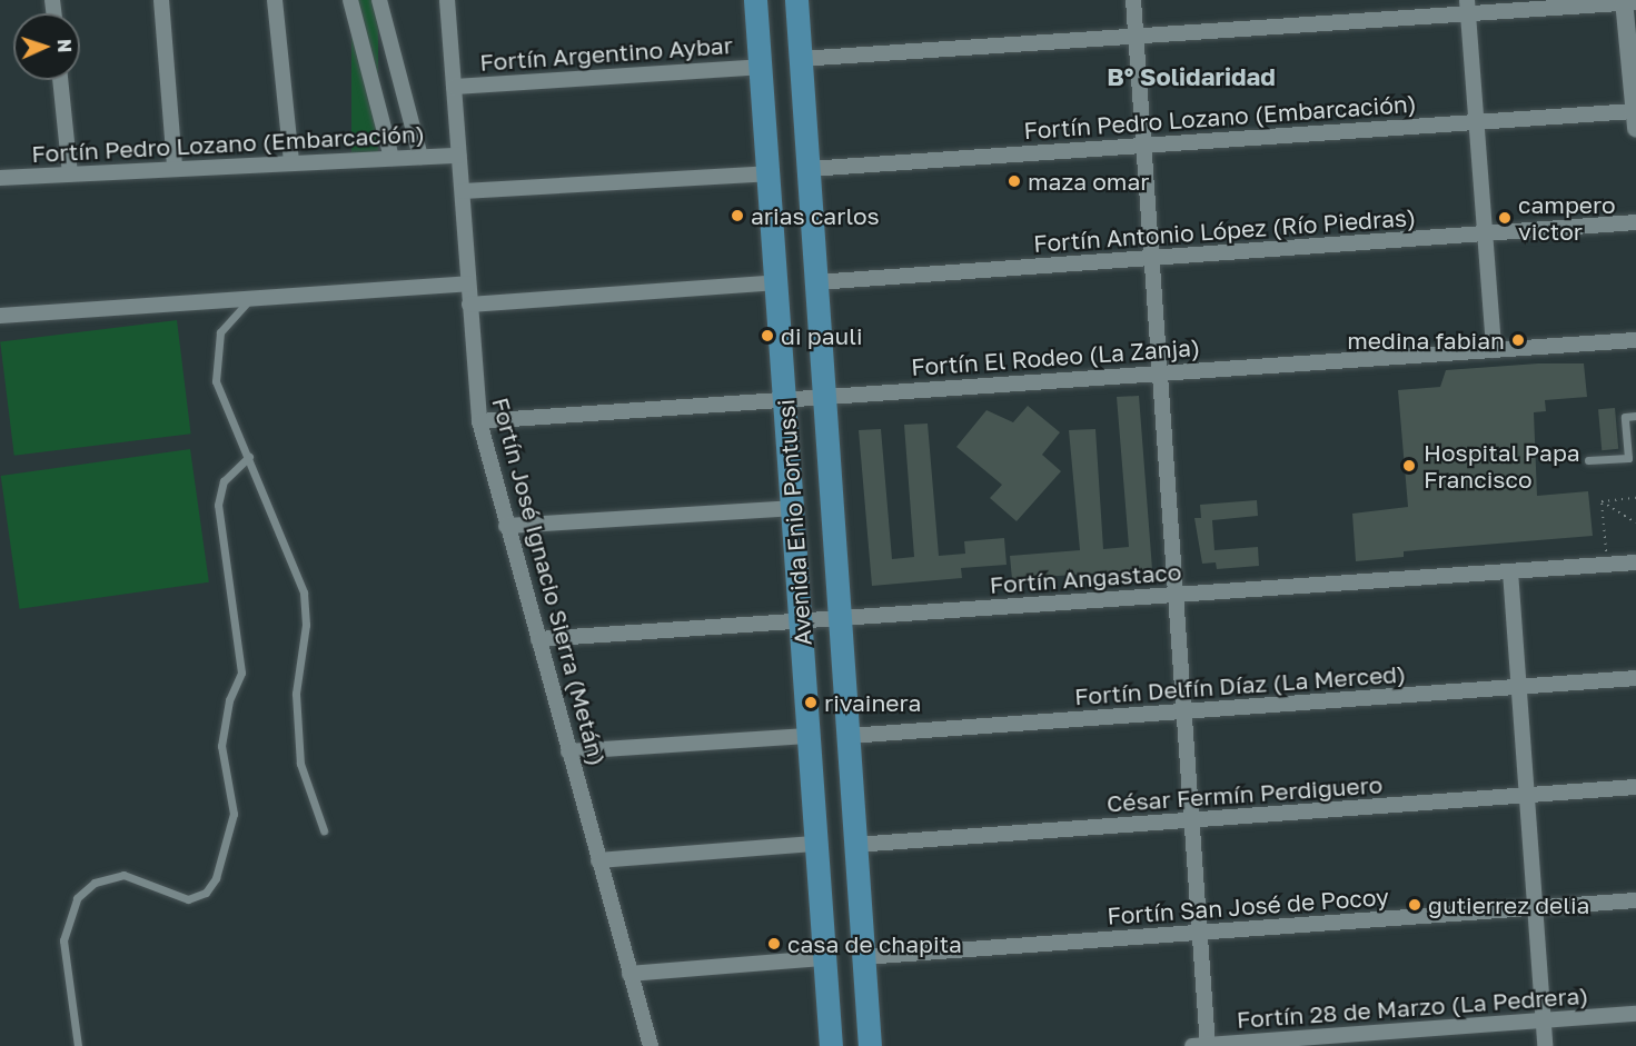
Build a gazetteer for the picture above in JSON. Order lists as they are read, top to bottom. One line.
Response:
{"streets":{"main road":["Avenida Enio Pontussi"],"street":["Fortín Argentino Aybar","Fortín Pedro Lozano (Embarcación)","Fortín Antonio López (Río Piedras)","Fortín El Rodeo (La Zanja)","Fortín Angastaco","Fortín José Ignacio Sierra (Metán)","Fortín Delfín Díaz (La Merced)","César Fermín Perdiguero","Fortín San José de Pocoy","Fortín 28 de Marzo (La Pedrera)"]},"crossings":[["Fortín Argentino Aybar","Avenida Enio Pontussi"],["Fortín Argentino Aybar","Fortín José Ignacio Sierra (Metán)"],["Fortín Pedro Lozano (Embarcación)","Avenida Enio Pontussi"],["Fortín Pedro Lozano (Embarcación)","Fortín José Ignacio Sierra (Metán)"],["Fortín Antonio López (Río Piedras)","Avenida Enio Pontussi"],["Fortín El Rodeo (La Zanja)","Avenida Enio Pontussi"],["Fortín El Rodeo (La Zanja)","Fortín José Ignacio Sierra (Metán)"],["Avenida Enio Pontussi","Fortín Angastaco"],["Avenida Enio Pontussi","Fortín Delfín Díaz (La Merced)"],["Avenida Enio Pontussi","César Fermín Perdiguero"],["Avenida Enio Pontussi","Fortín San José de Pocoy"],["Fortín Angastaco","Fortín José Ignacio Sierra (Metán)"]],"districts":["B° Solidaridad"],"places":["maza omar","arias carlos","campero victor","di pauli","medina fabian","Hospital Papa Francisco","rivainera","gutierrez delia","casa de chapita"],"north":"right"}
